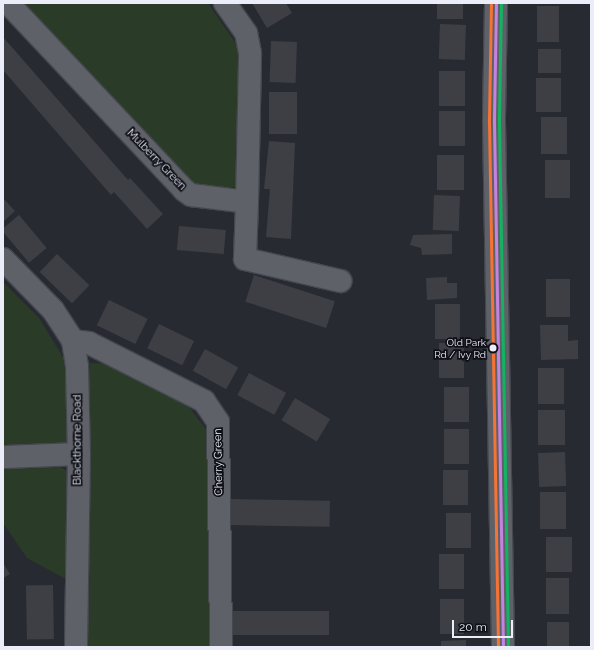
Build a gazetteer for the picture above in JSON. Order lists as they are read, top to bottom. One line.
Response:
{"streets":{"street":["Mulberry Green","Blackthorne Road","Cherry Green"]},"crossings":[["Blackthorne Road","Cherry Green"]],"places":["Old Park Rd / Ivy Rd"],"scale_bar":"20 m"}
